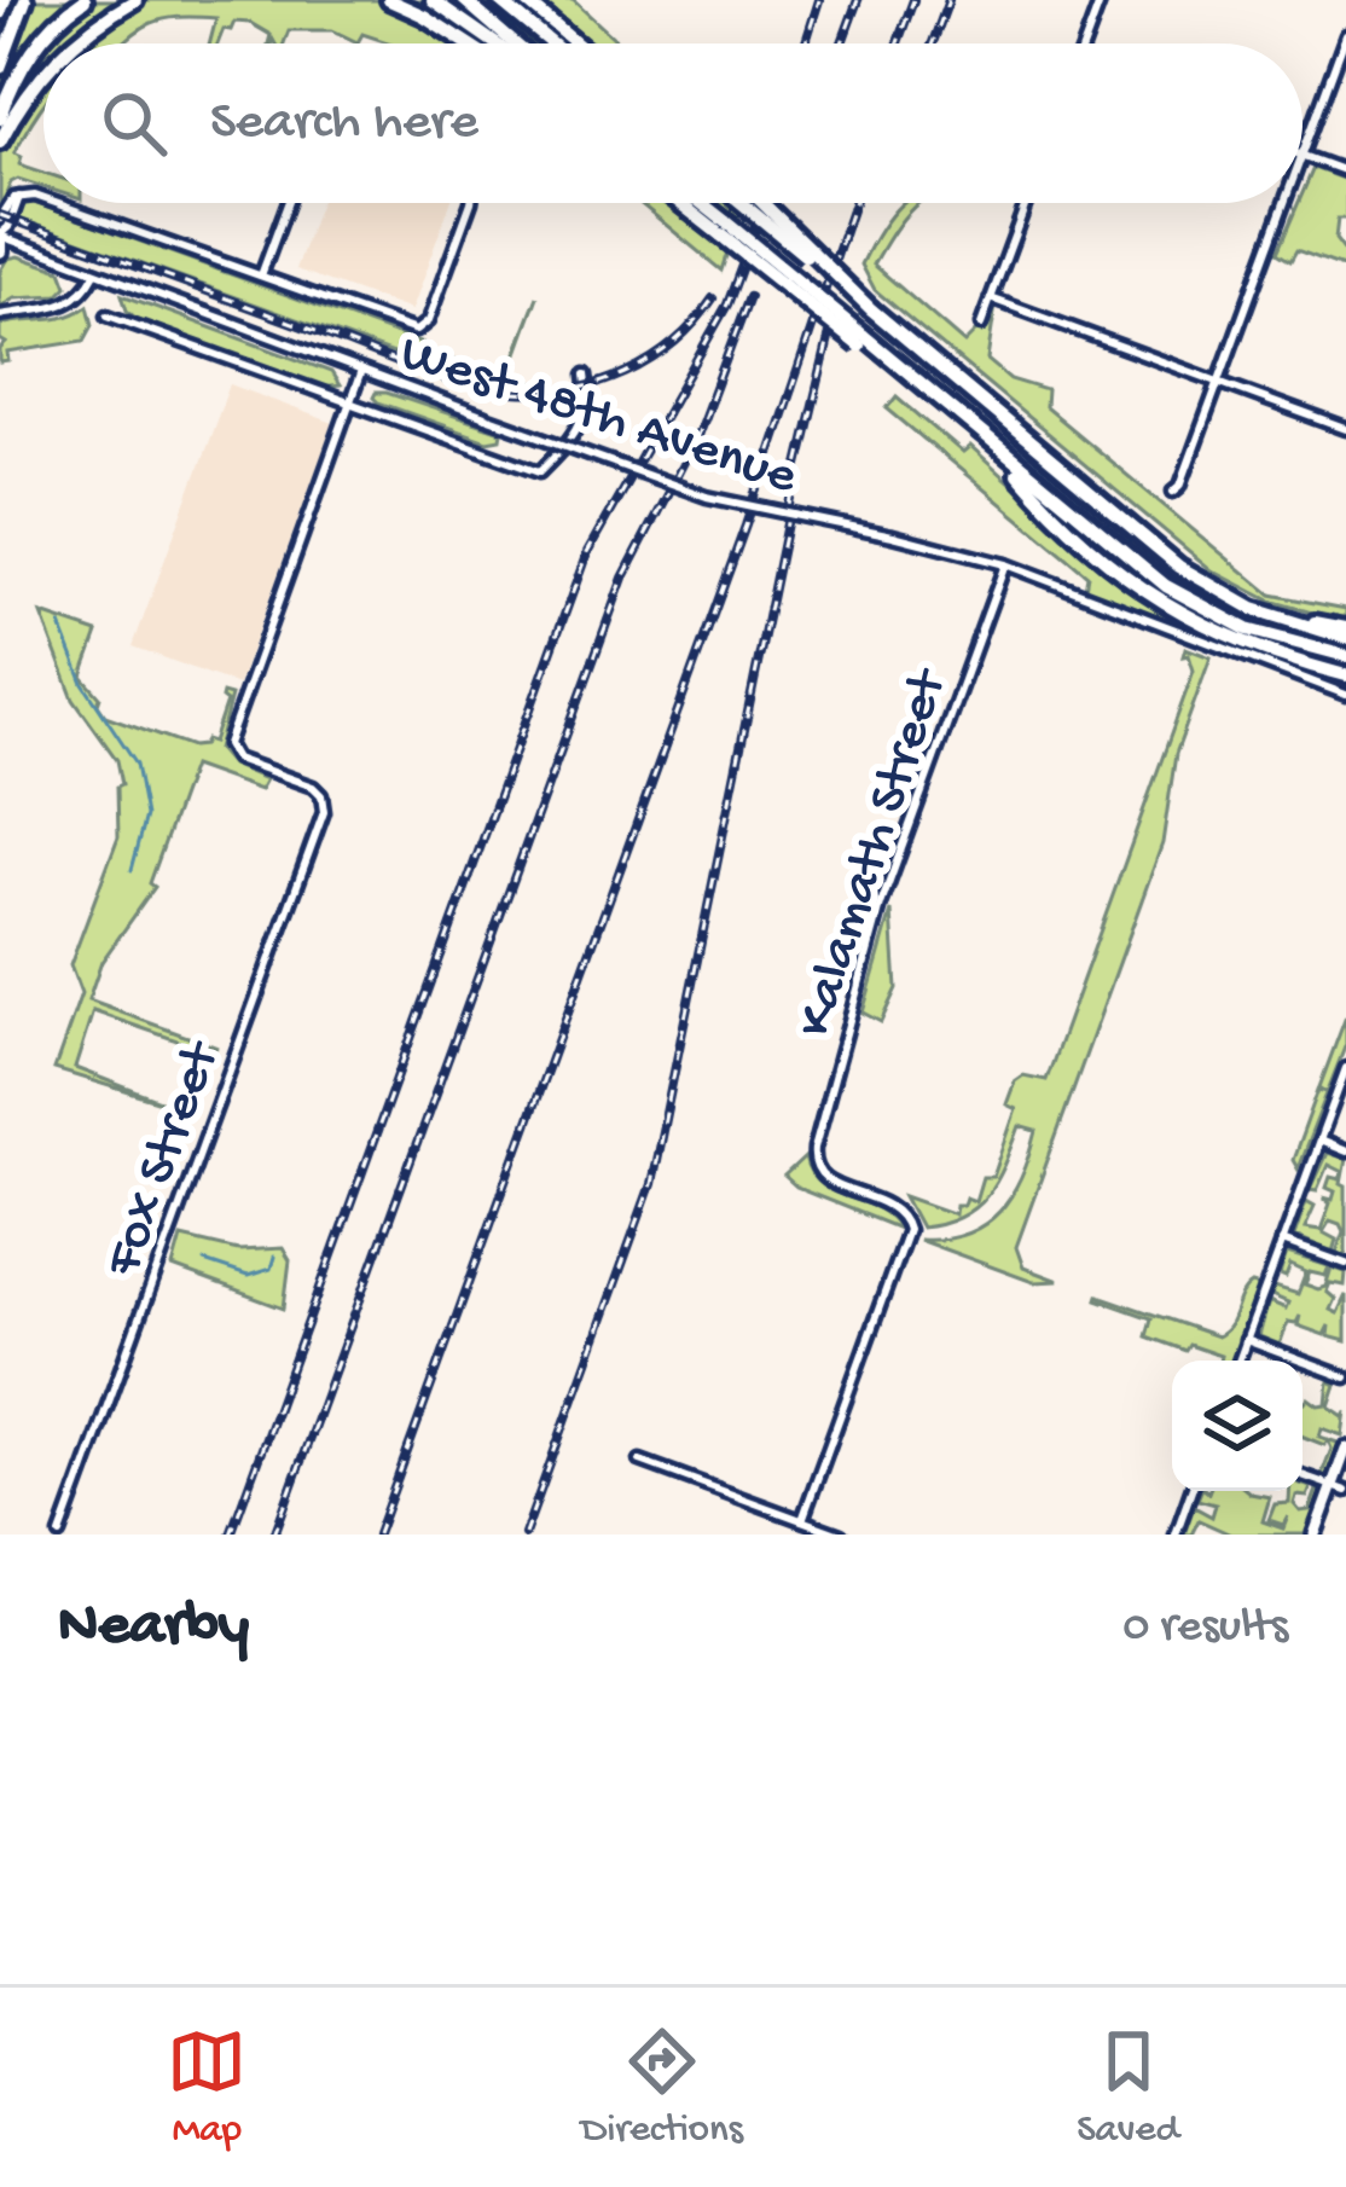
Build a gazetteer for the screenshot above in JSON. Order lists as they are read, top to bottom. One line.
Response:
{"streets":{"street":["West 48th Avenue","Kalamath Street","Fox Street"]},"crossings":[["West 48th Avenue","Kalamath Street"],["West 48th Avenue","Fox Street"]],"page":{"search":"Search here","heading":["Nearby","0 results"],"nav":["Map","Directions","Saved"]}}
